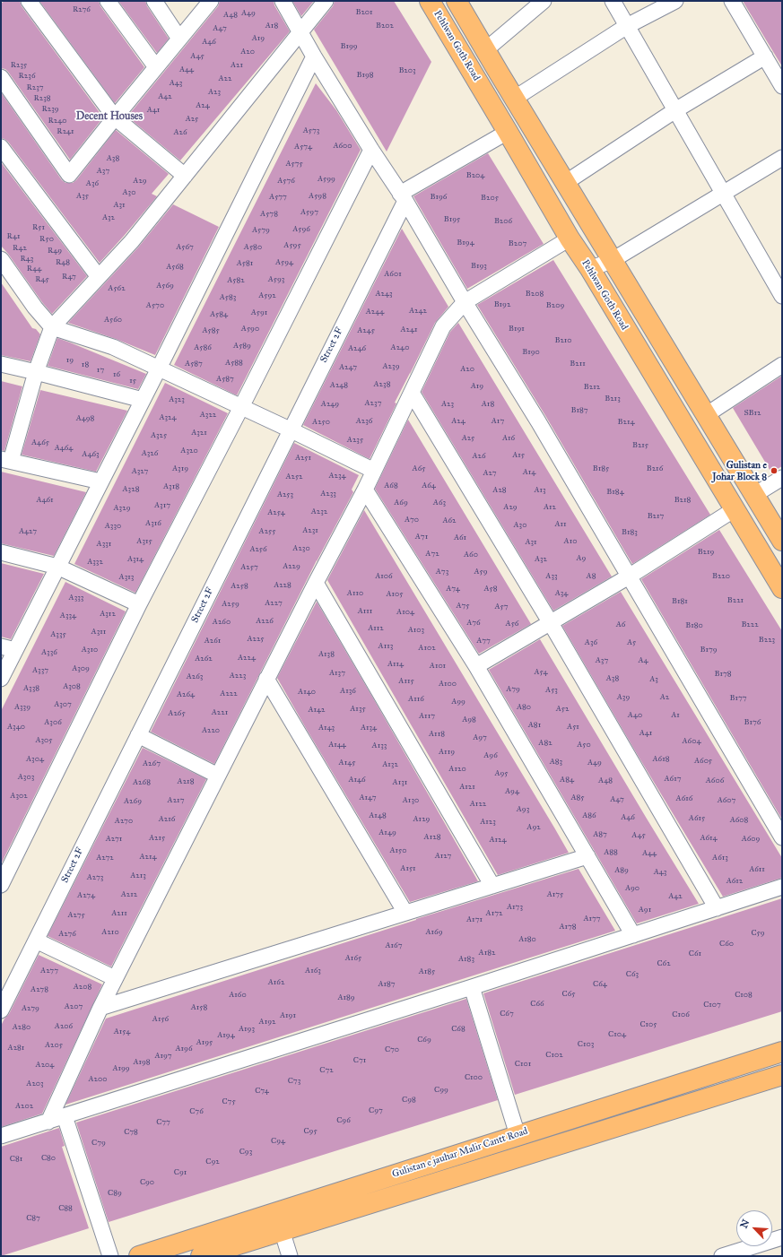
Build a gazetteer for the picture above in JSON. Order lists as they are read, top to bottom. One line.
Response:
{"streets":{"main road":["Pehlwan Goth Road","Gulistan e jauhar Malir Cantt Road"],"street":["Street 2F"]},"districts":["Decent Houses"],"places":["Gulistan e Johar Block 8"],"house_numbers":["R276","B201","A49","A48","A18","B202","A47","A19","A46","B199","A20","A45","R235","A21","A44","B203","B198","R236","A22","A43","R237","A23","A42","R238","A24","R239","A41","A25","R240","A573","R241","A26","A600","A574","A38","A575","A37","B204","A599","A29","A576","A36","A30","A35","A598","A577","B196","B205","A31","A597","A578","A32","B195","B206","R51","A596","A579","R41","R50","B194","B207","A595","A567","A580","R42","R49","R43","R48","A594","A581","B193","A568","R44","A601","R47","R45","A593","A582","A569","A562","A243","B208","A592","A583","B192","A570","B209","A242","A244","A591","A584","A560","A590","B191","A241","A585","A245","B210","A589","A586","A240","A246","B190","19","A588","A587","B211","18","A239","A247","A20","17","16","A587","15","A238","A248","A19","B212","B213","A323","A237","A249","A23","A18","B187","SB12","A322","A324","A498","A236","A24","A17","A250","B214","A321","A325","A25","A16","A235","A465","B215","A464","A320","A326","A463","A15","A26","A251","A319","A65","B185","B216","A327","A14","A27","A234","A252","A68","A64","A318","A328","A28","A13","B184","A233","A253","A461","B218","A69","A63","A317","A29","A12","A329","A232","A254","B217","A70","A62","A316","A11","A30","A330","A231","A427","A255","B183","A71","A61","A315","A10","A31","A331","A230","A256","B219","A72","A60","A9","A314","A32","A332","A229","A257","A73","A59","A106","A33","A8","B220","A313","A228","A258","A74","A58","A110","A34","A105","A333","B221","B181","A227","A259","A75","A57","A111","A104","A312","A334","A226","A260","A76","A56","A6","B222","B180","A112","A103","A311","A335","A225","B223","A261","A77","A36","A5","A113","A102","A310","B179","A336","A138","A224","A262","A37","A4","A114","A101","A309","A337","A54","A137","B178","A223","A263","A38","A3","A115","A100","A308","A338","A79","A53","A136","A140","A222","A264","A39","A2","B177","A116","A99","A307","A339","A80","A135","A52","A142","A221","A265","A40","A1","A117","A98","A306","B176","A81","A340","A51","A143","A134","A220","A41","A118","A97","A305","A604","A82","A144","A50","A133","A119","A96","A304","A618","A605","A83","A145","A49","A267","A132","A120","A95","A303","A617","A146","A84","A48","A606","A218","A268","A131","A121","A94","A302","A147","A85","A616","A47","A217","A130","A607","A269","A122","A93","A148","A86","A46","A615","A216","A129","A608","A270","A123","A92","A149","A87","A45","A128","A215","A614","A271","A609","A124","A150","A88","A44","A127","A214","A272","A613","A151","A611","A89","A43","A213","A273","A612","A90","A212","A175","A274","A42","A173","A91","A211","A172","A275","A177","A171","A178","A210","A169","C59","A276","A180","C60","A167","A182","C61","A165","A183","C62","A277","A163","A185","C63","A162","A187","C64","A208","A278","C65","A160","C108","A189","C66","C107","A207","A158","A279","C67","C106","A191","A156","A192","C105","A206","A280","A193","C68","A154","C104","A194","C69","A195","C103","A205","A281","A196","C70","C102","A197","C71","A198","C101","A204","A199","C72","C100","A200","C73","A203","C99","C74","C98","C75","A202","C97","C76","C96","C77","C95","C78","C94","C79","C93","C80","C81","C92","C91","C90","C89","C88","C87"],"north":"top left"}
